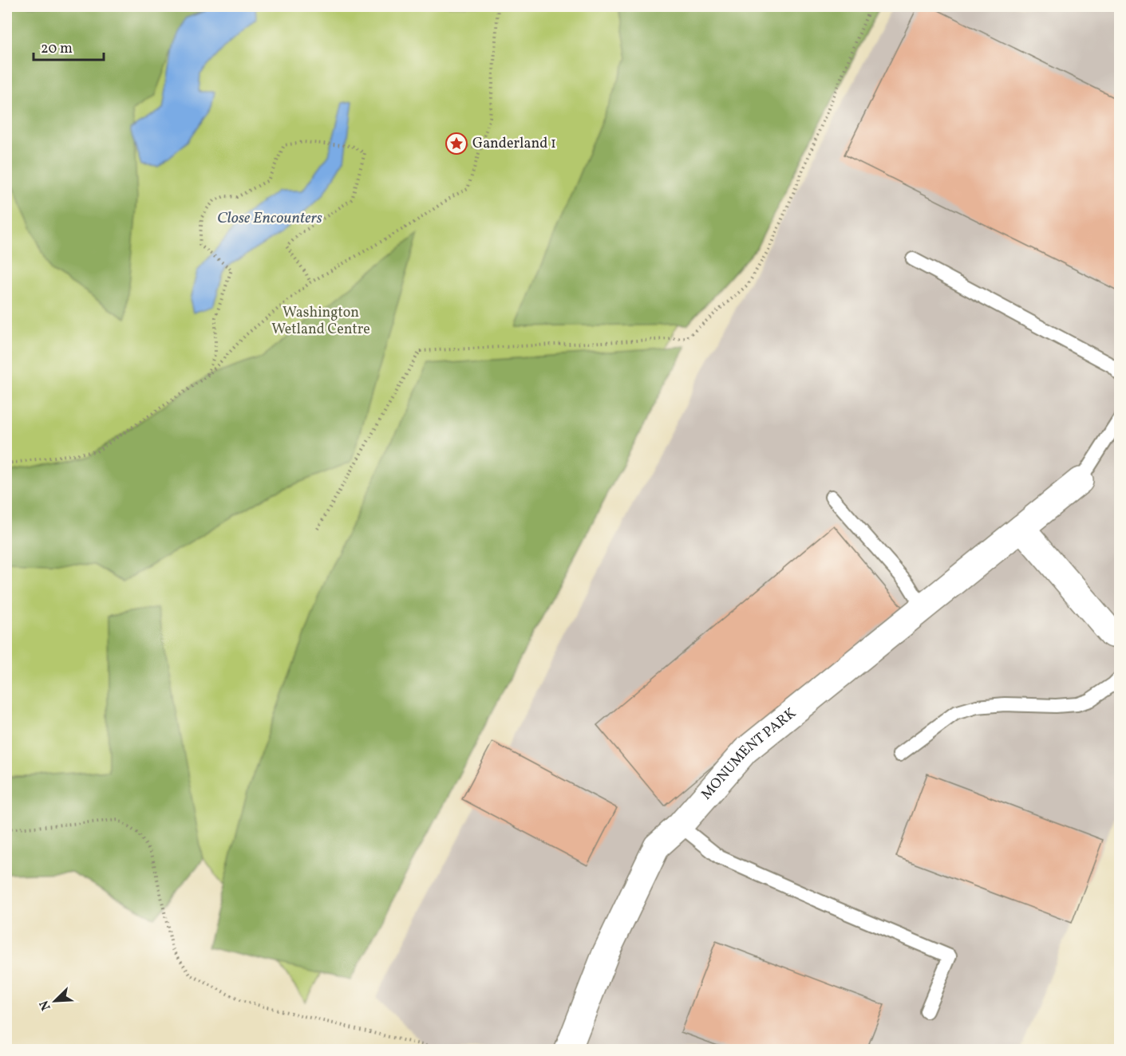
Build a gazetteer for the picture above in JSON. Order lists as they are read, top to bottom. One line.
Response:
{"streets":{"street":["MONUMENT PARK"]},"water":["Close Encounters"],"parks":["Washington Wetland Centre"],"places":{"place":["Ganderland 1"]},"scale_bar":"20 m","north":"bottom left"}
